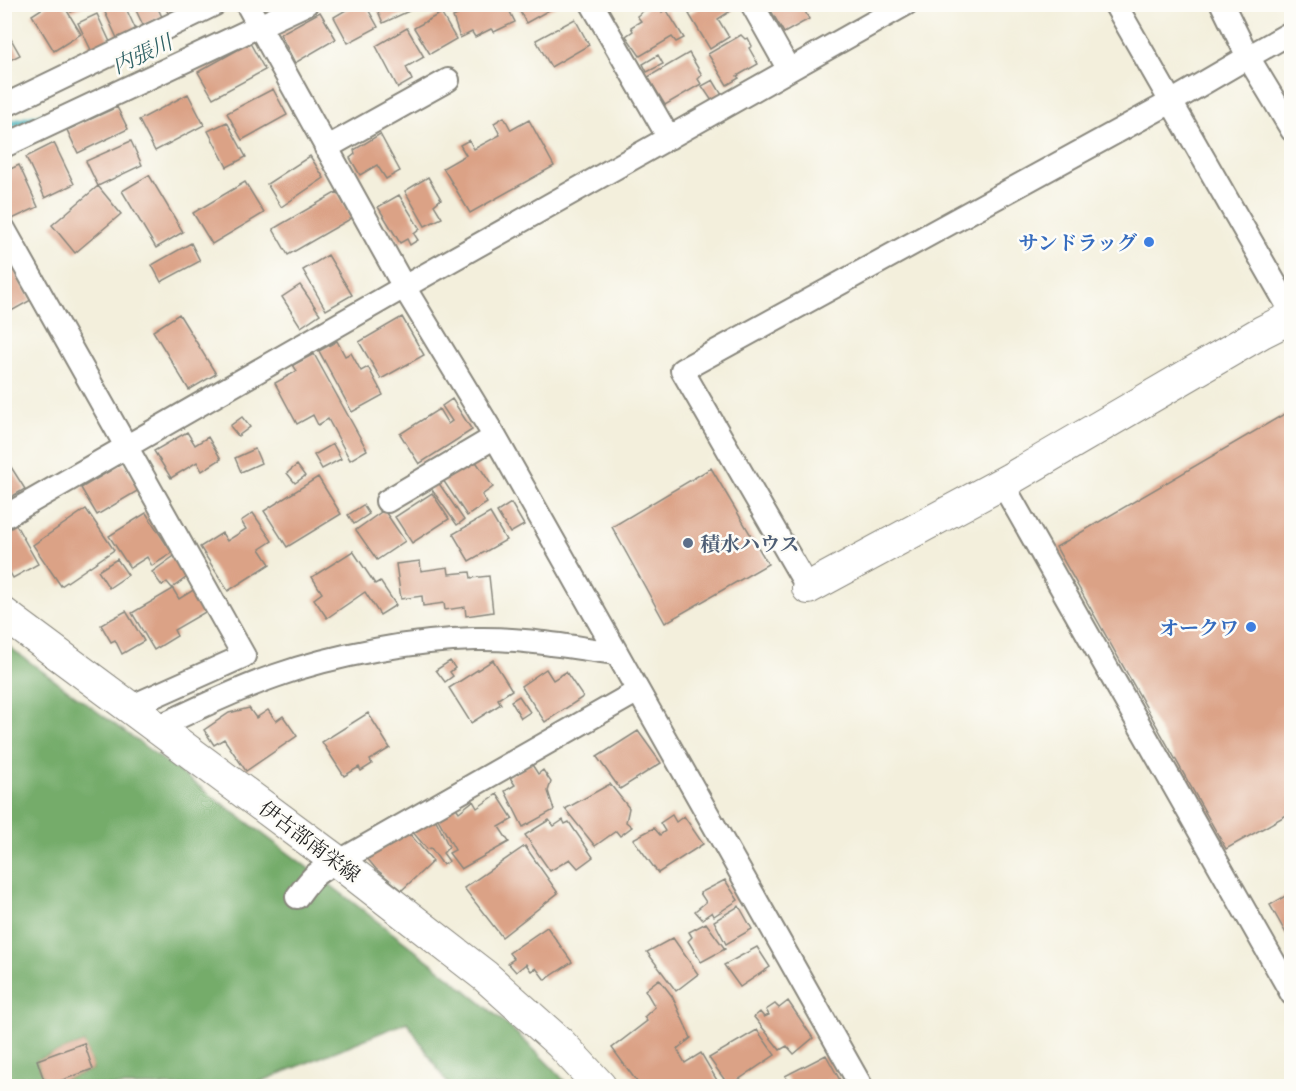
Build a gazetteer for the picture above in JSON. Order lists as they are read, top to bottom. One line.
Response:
{"streets":{"main road":["伊古部南栄線"]},"water":["内張川"],"places":["サンドラッグ","積水ハウス","オークワ"]}
